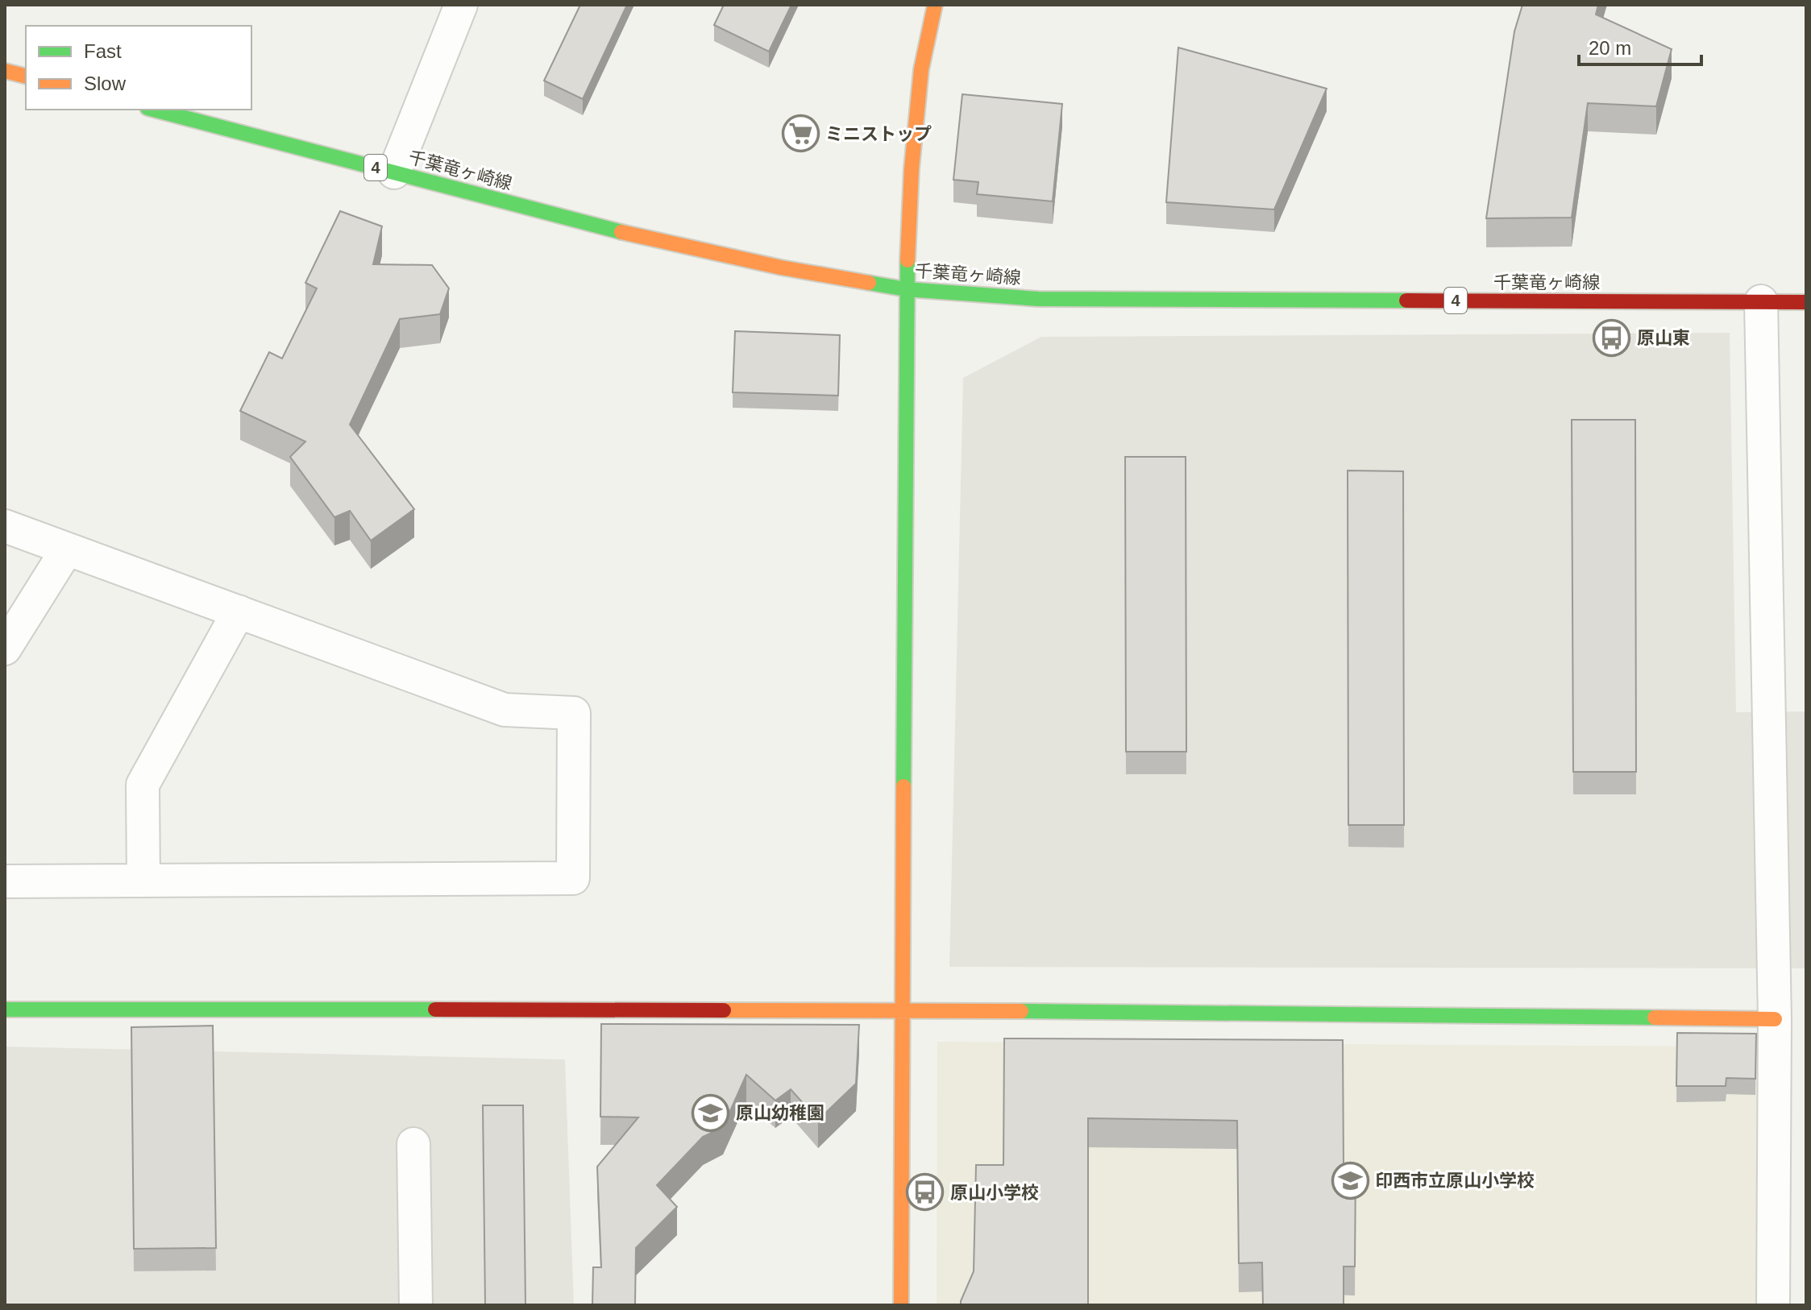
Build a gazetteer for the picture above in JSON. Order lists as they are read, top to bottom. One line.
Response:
{"streets":{"street":["4","千葉竜ヶ崎線"]},"places":{"supermarket":["ミニストップ"],"bus stop":["原山東","原山小学校"],"school or university":["原山幼稚園","印西市立原山小学校"]},"legend":["Fast","Slow"],"scale_bar":"20 m"}
